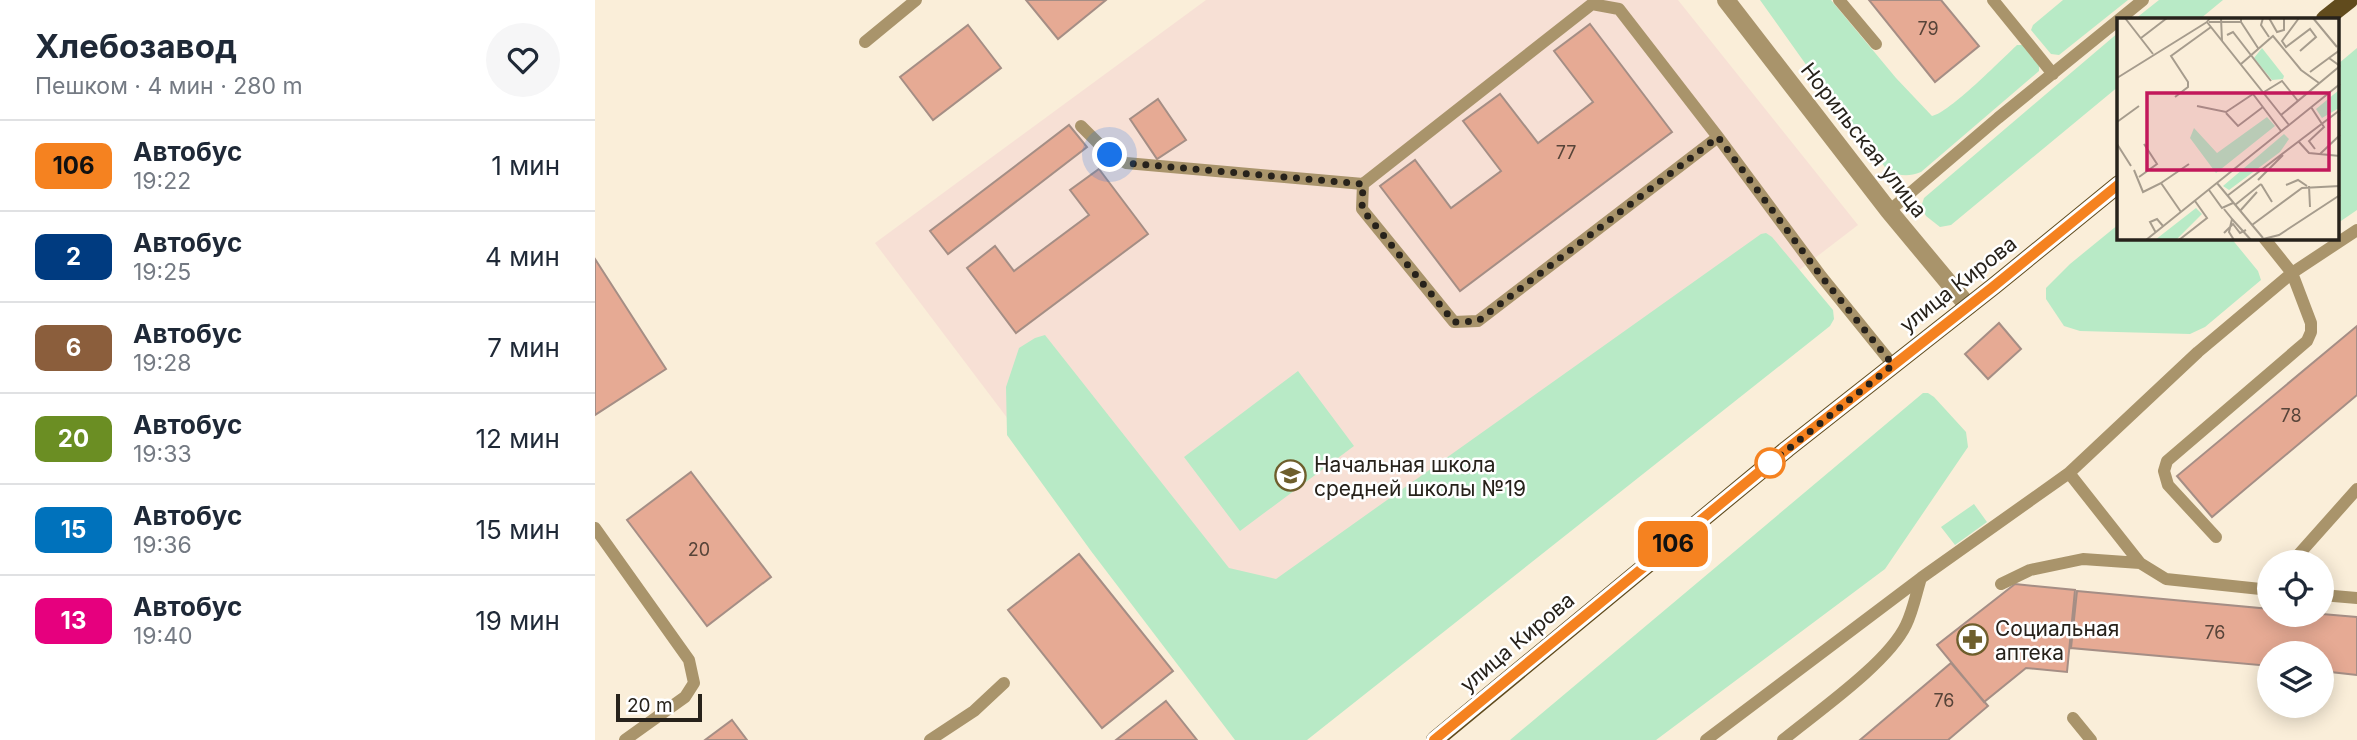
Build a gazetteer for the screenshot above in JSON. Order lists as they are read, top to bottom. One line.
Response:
{"streets":{"main road":["улица Кирова"],"street":["Норильская улица"]},"crossings":[["Норильская улица","улица Кирова"]],"places":{"school or university":["Начальная школа средней школы №19"],"pharmacy":["Социальная аптека"]},"lines":["bus line 106"],"house_numbers":["79","77","78","20","76","76"],"scale_bar":"20 m","page":{"heading":["Хлебoзавод","Пешком · 4 мин · 280 m"],"on_map":"106","list":[{"mark":"106","name":"Автобус","note":"19:22","value":"1 мин"},{"mark":"2","name":"Автобус","note":"19:25","value":"4 мин"},{"mark":"6","name":"Автобус","note":"19:28","value":"7 мин"},{"mark":"20","name":"Автобус","note":"19:33","value":"12 мин"},{"mark":"15","name":"Автобус","note":"19:36","value":"15 мин"},{"mark":"13","name":"Автобус","note":"19:40","value":"19 мин"}],"scale":"20 m"}}
